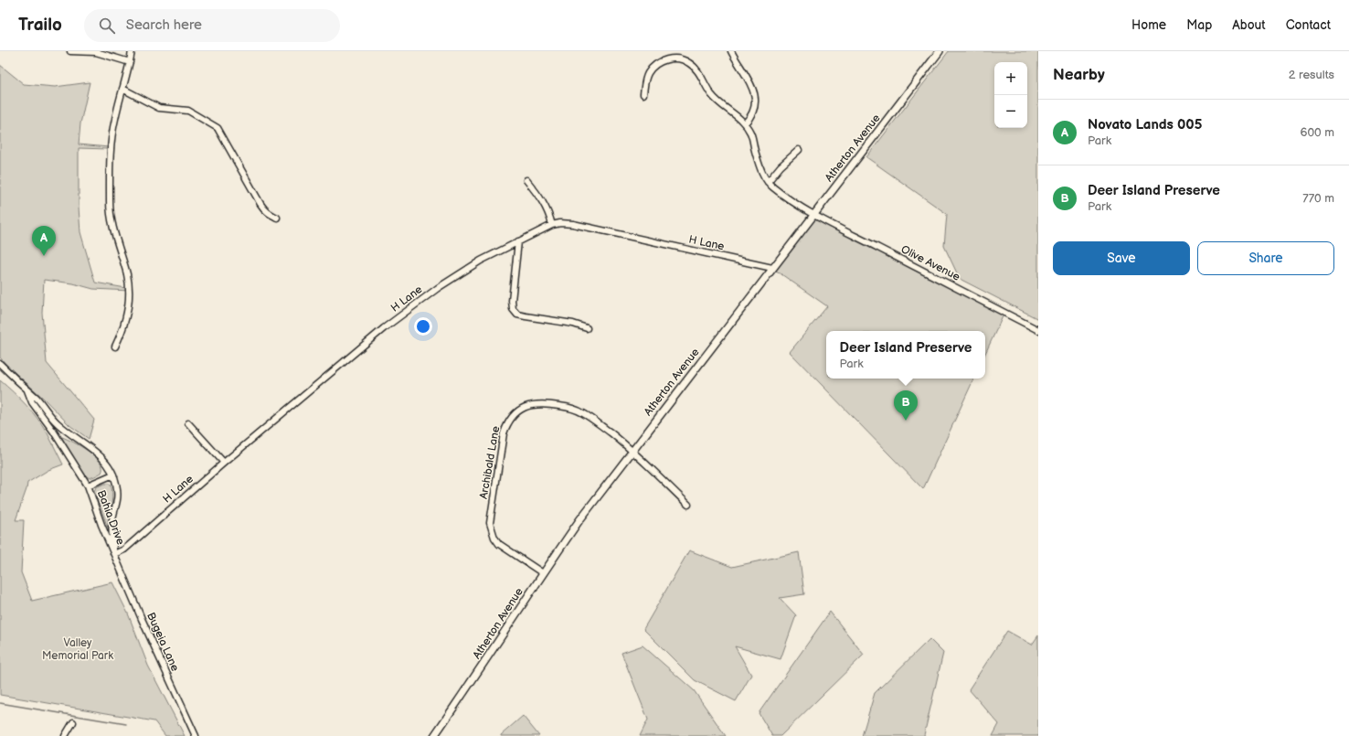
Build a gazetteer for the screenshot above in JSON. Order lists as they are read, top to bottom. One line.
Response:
{"streets":{"main road":["Atherton Avenue"],"street":["H Lane","Olive Avenue","Archibald Lane","Bahia Drive","Bugeia Lane"]},"crossings":[["Atherton Avenue","H Lane"],["Atherton Avenue","Olive Avenue"],["Atherton Avenue","Archibald Lane"],["H Lane","Bahia Drive"],["H Lane","Bugeia Lane"],["Bahia Drive","Bugeia Lane"]],"parks":["Valley Memorial Park"],"page":{"header":"Trailo","search":"Search here","nav":["Home","Map","About","Contact"],"heading":["Nearby","2 results"],"map_buttons":["+","−"],"list":[{"mark":"A","name":"Novato Lands 005","note":"Park","value":"600 m"},{"mark":"B","name":"Deer Island Preserve","note":"Park","value":"770 m"}],"pins":["A","B"],"buttons":["Save","Share"],"popup":["Deer Island Preserve","Park"]}}
